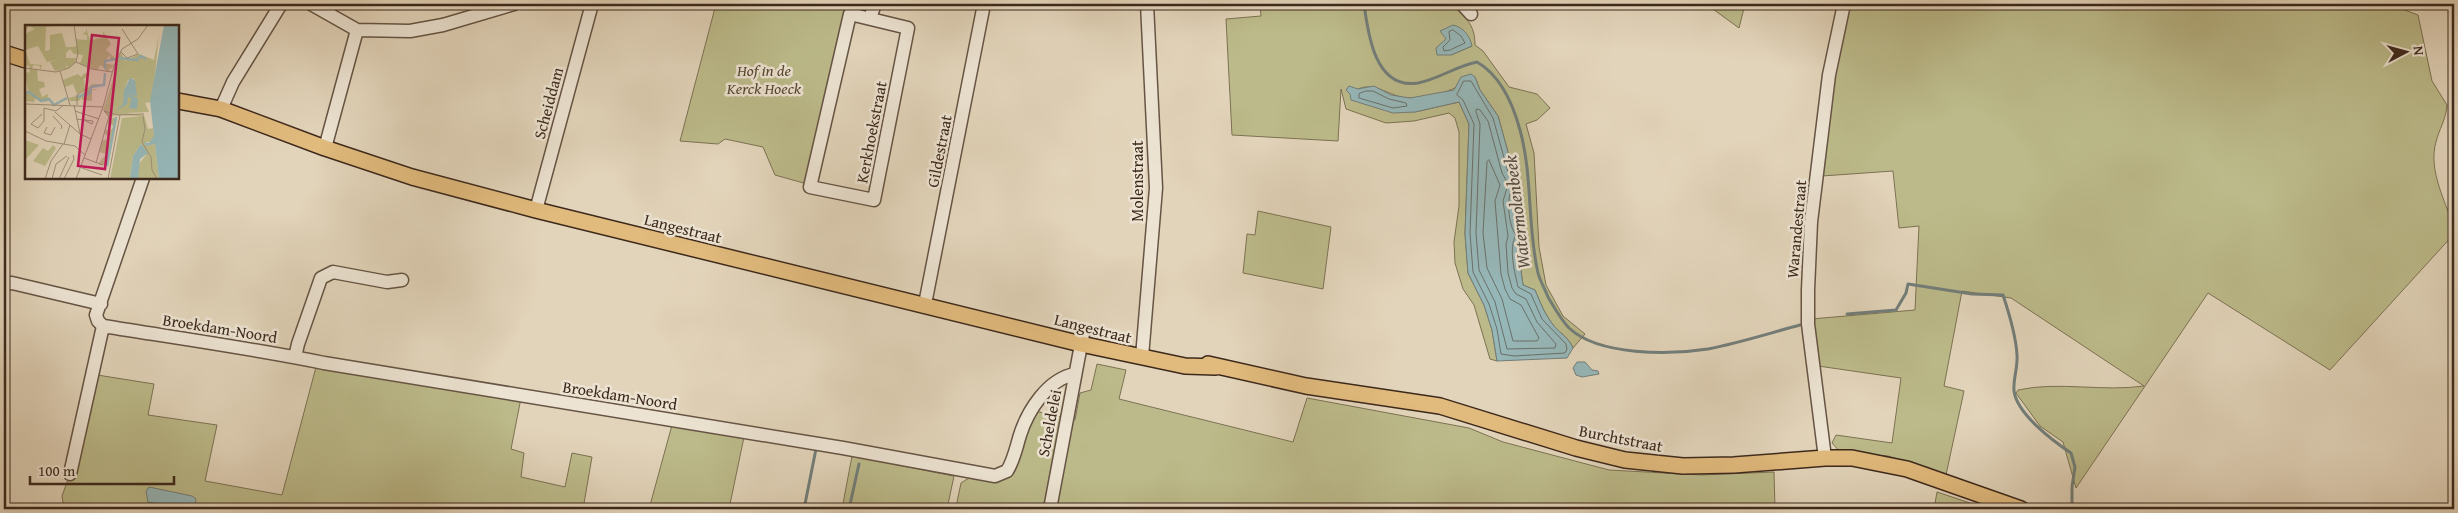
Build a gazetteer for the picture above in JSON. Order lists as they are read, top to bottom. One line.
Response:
{"streets":{"main road":["Langestraat","Burchtstraat"],"street":["Scheiddam","Kerkhoekstraat","Gildestraat","Molenstraat","Warandestraat","Broekdam-Noord","Scheldelei"]},"crossings":[["Scheiddam","Langestraat"],["Gildestraat","Langestraat"],["Molenstraat","Langestraat"],["Molenstraat","Burchtstraat"],["Langestraat","Scheldelei"],["Langestraat","Burchtstraat"],["Warandestraat","Burchtstraat"],["Broekdam-Noord","Scheldelei"]],"water":["Watermolenbeek"],"parks":["Hof in de Kerck Hoeck"],"scale_bar":"100 m","north":"right"}
